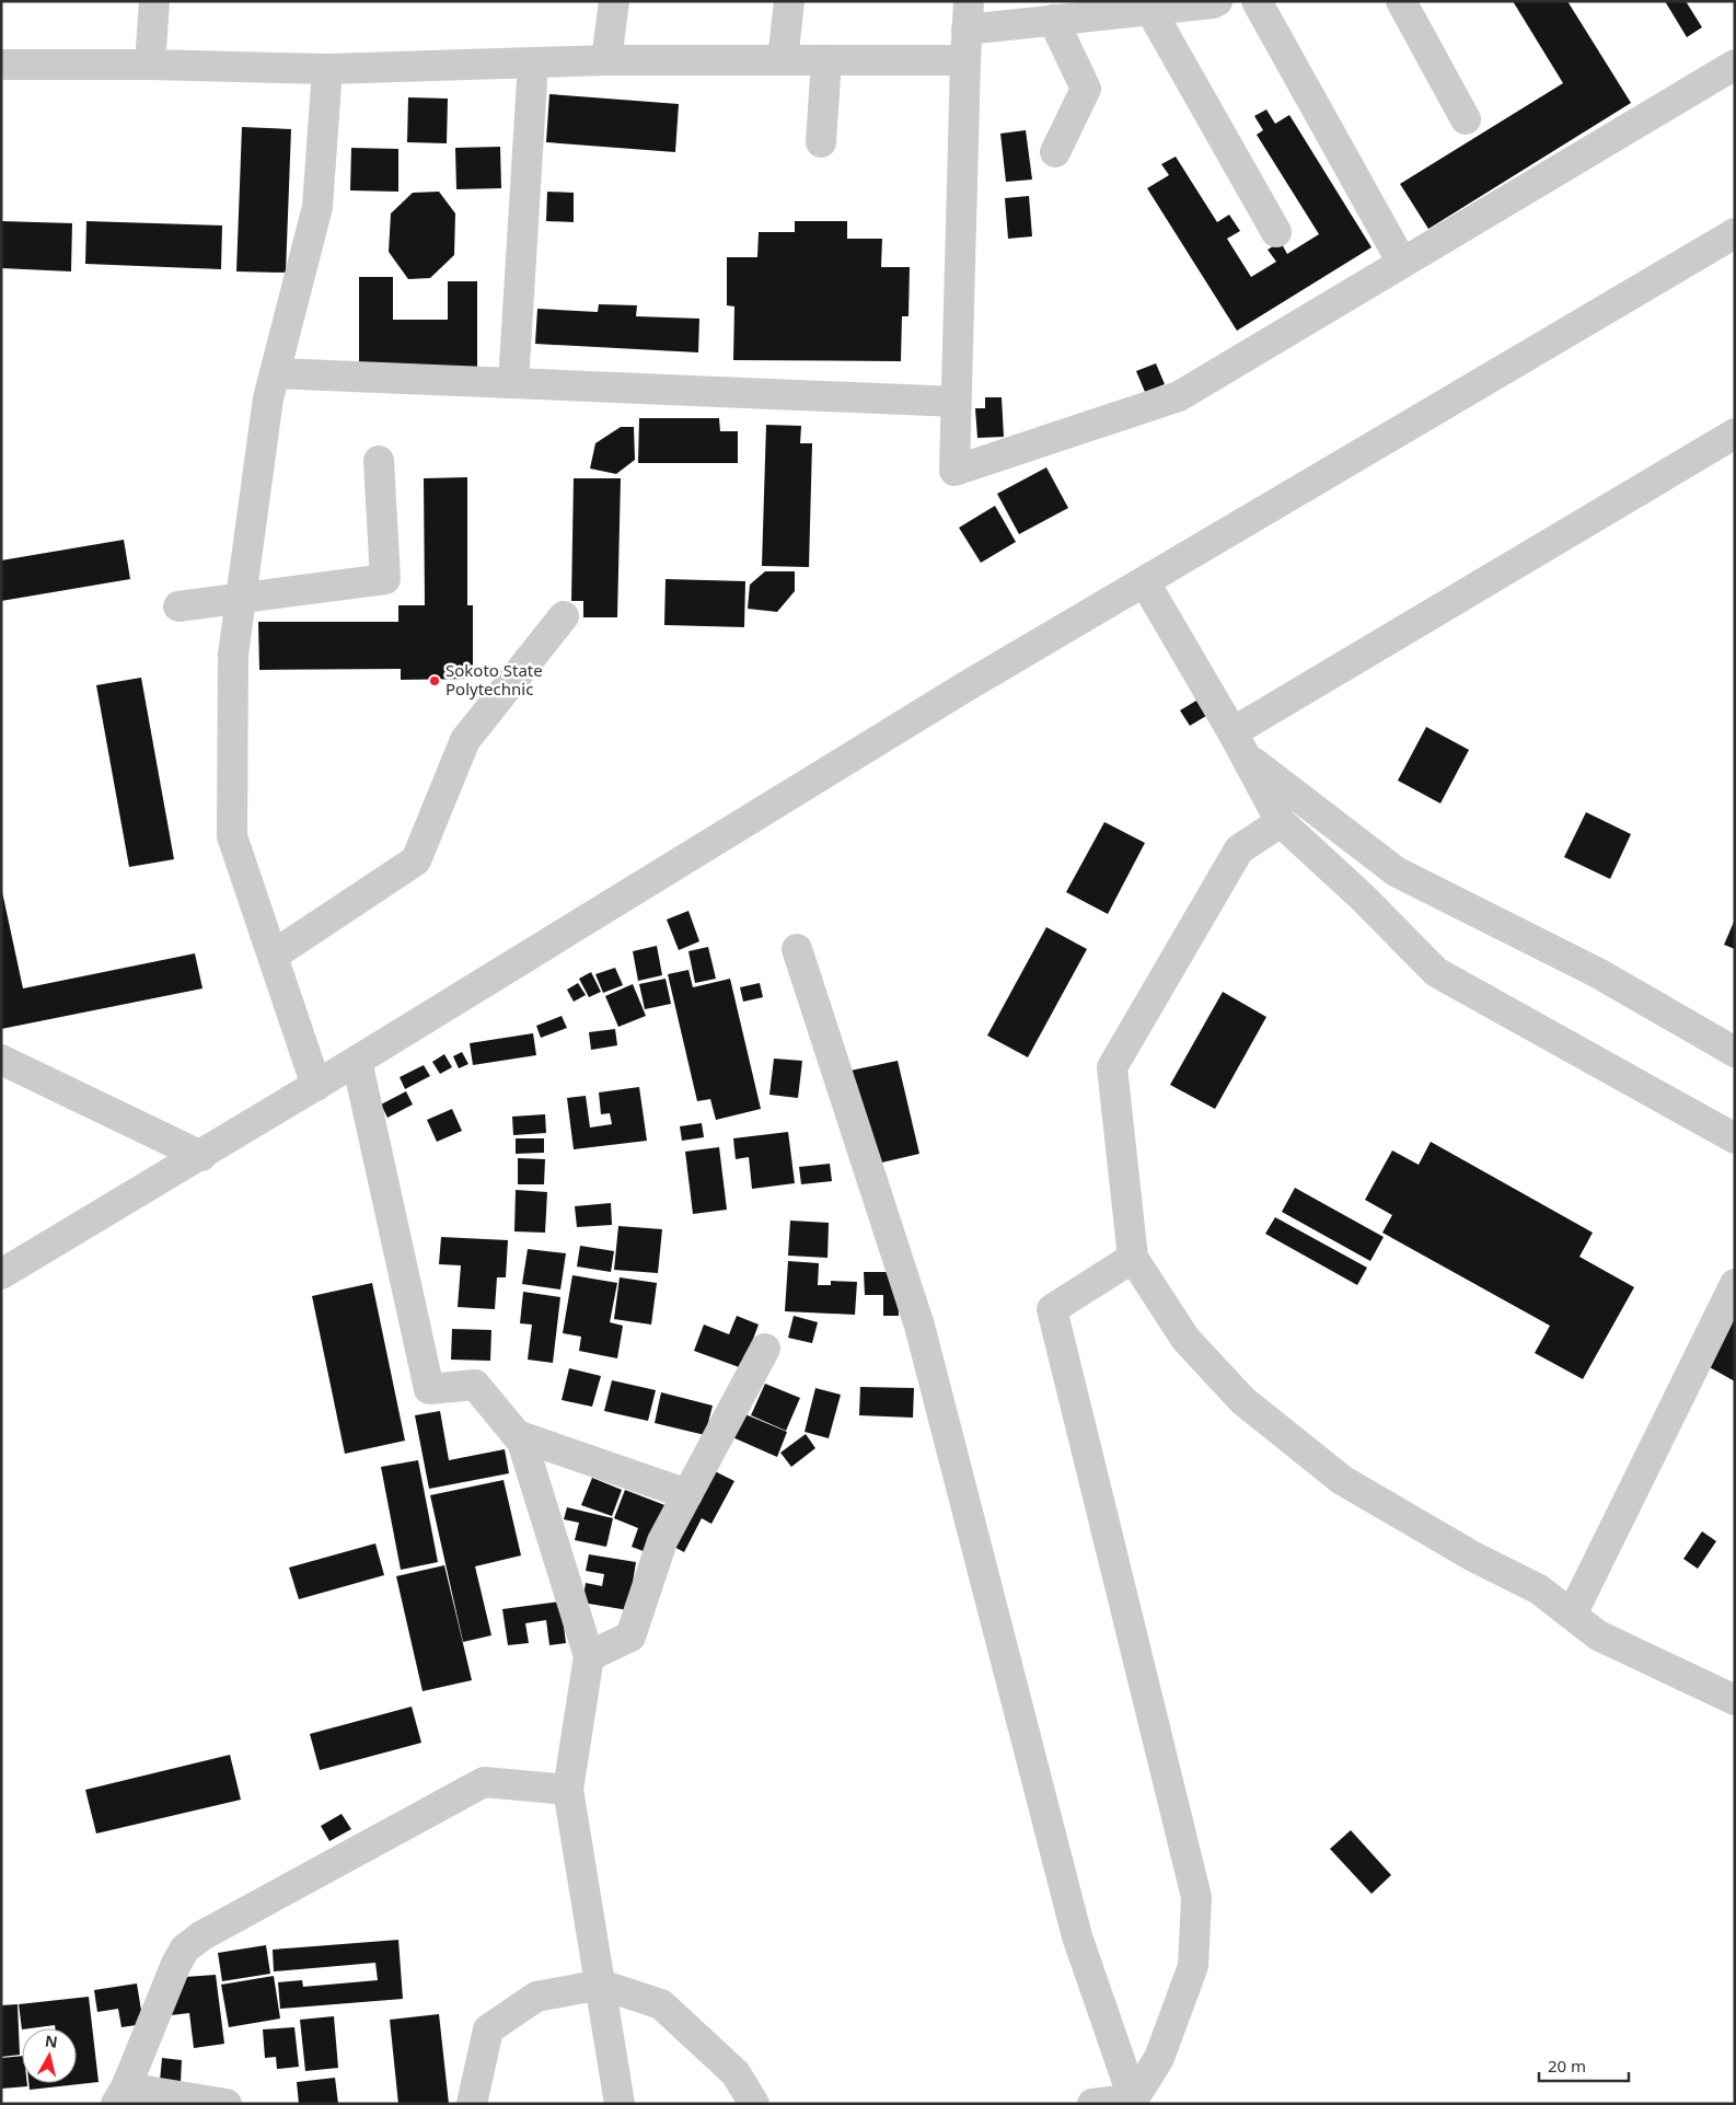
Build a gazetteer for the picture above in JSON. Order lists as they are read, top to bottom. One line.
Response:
{"places":["Sokoto State Polytechnic"],"scale_bar":"20 m","north":"top"}
